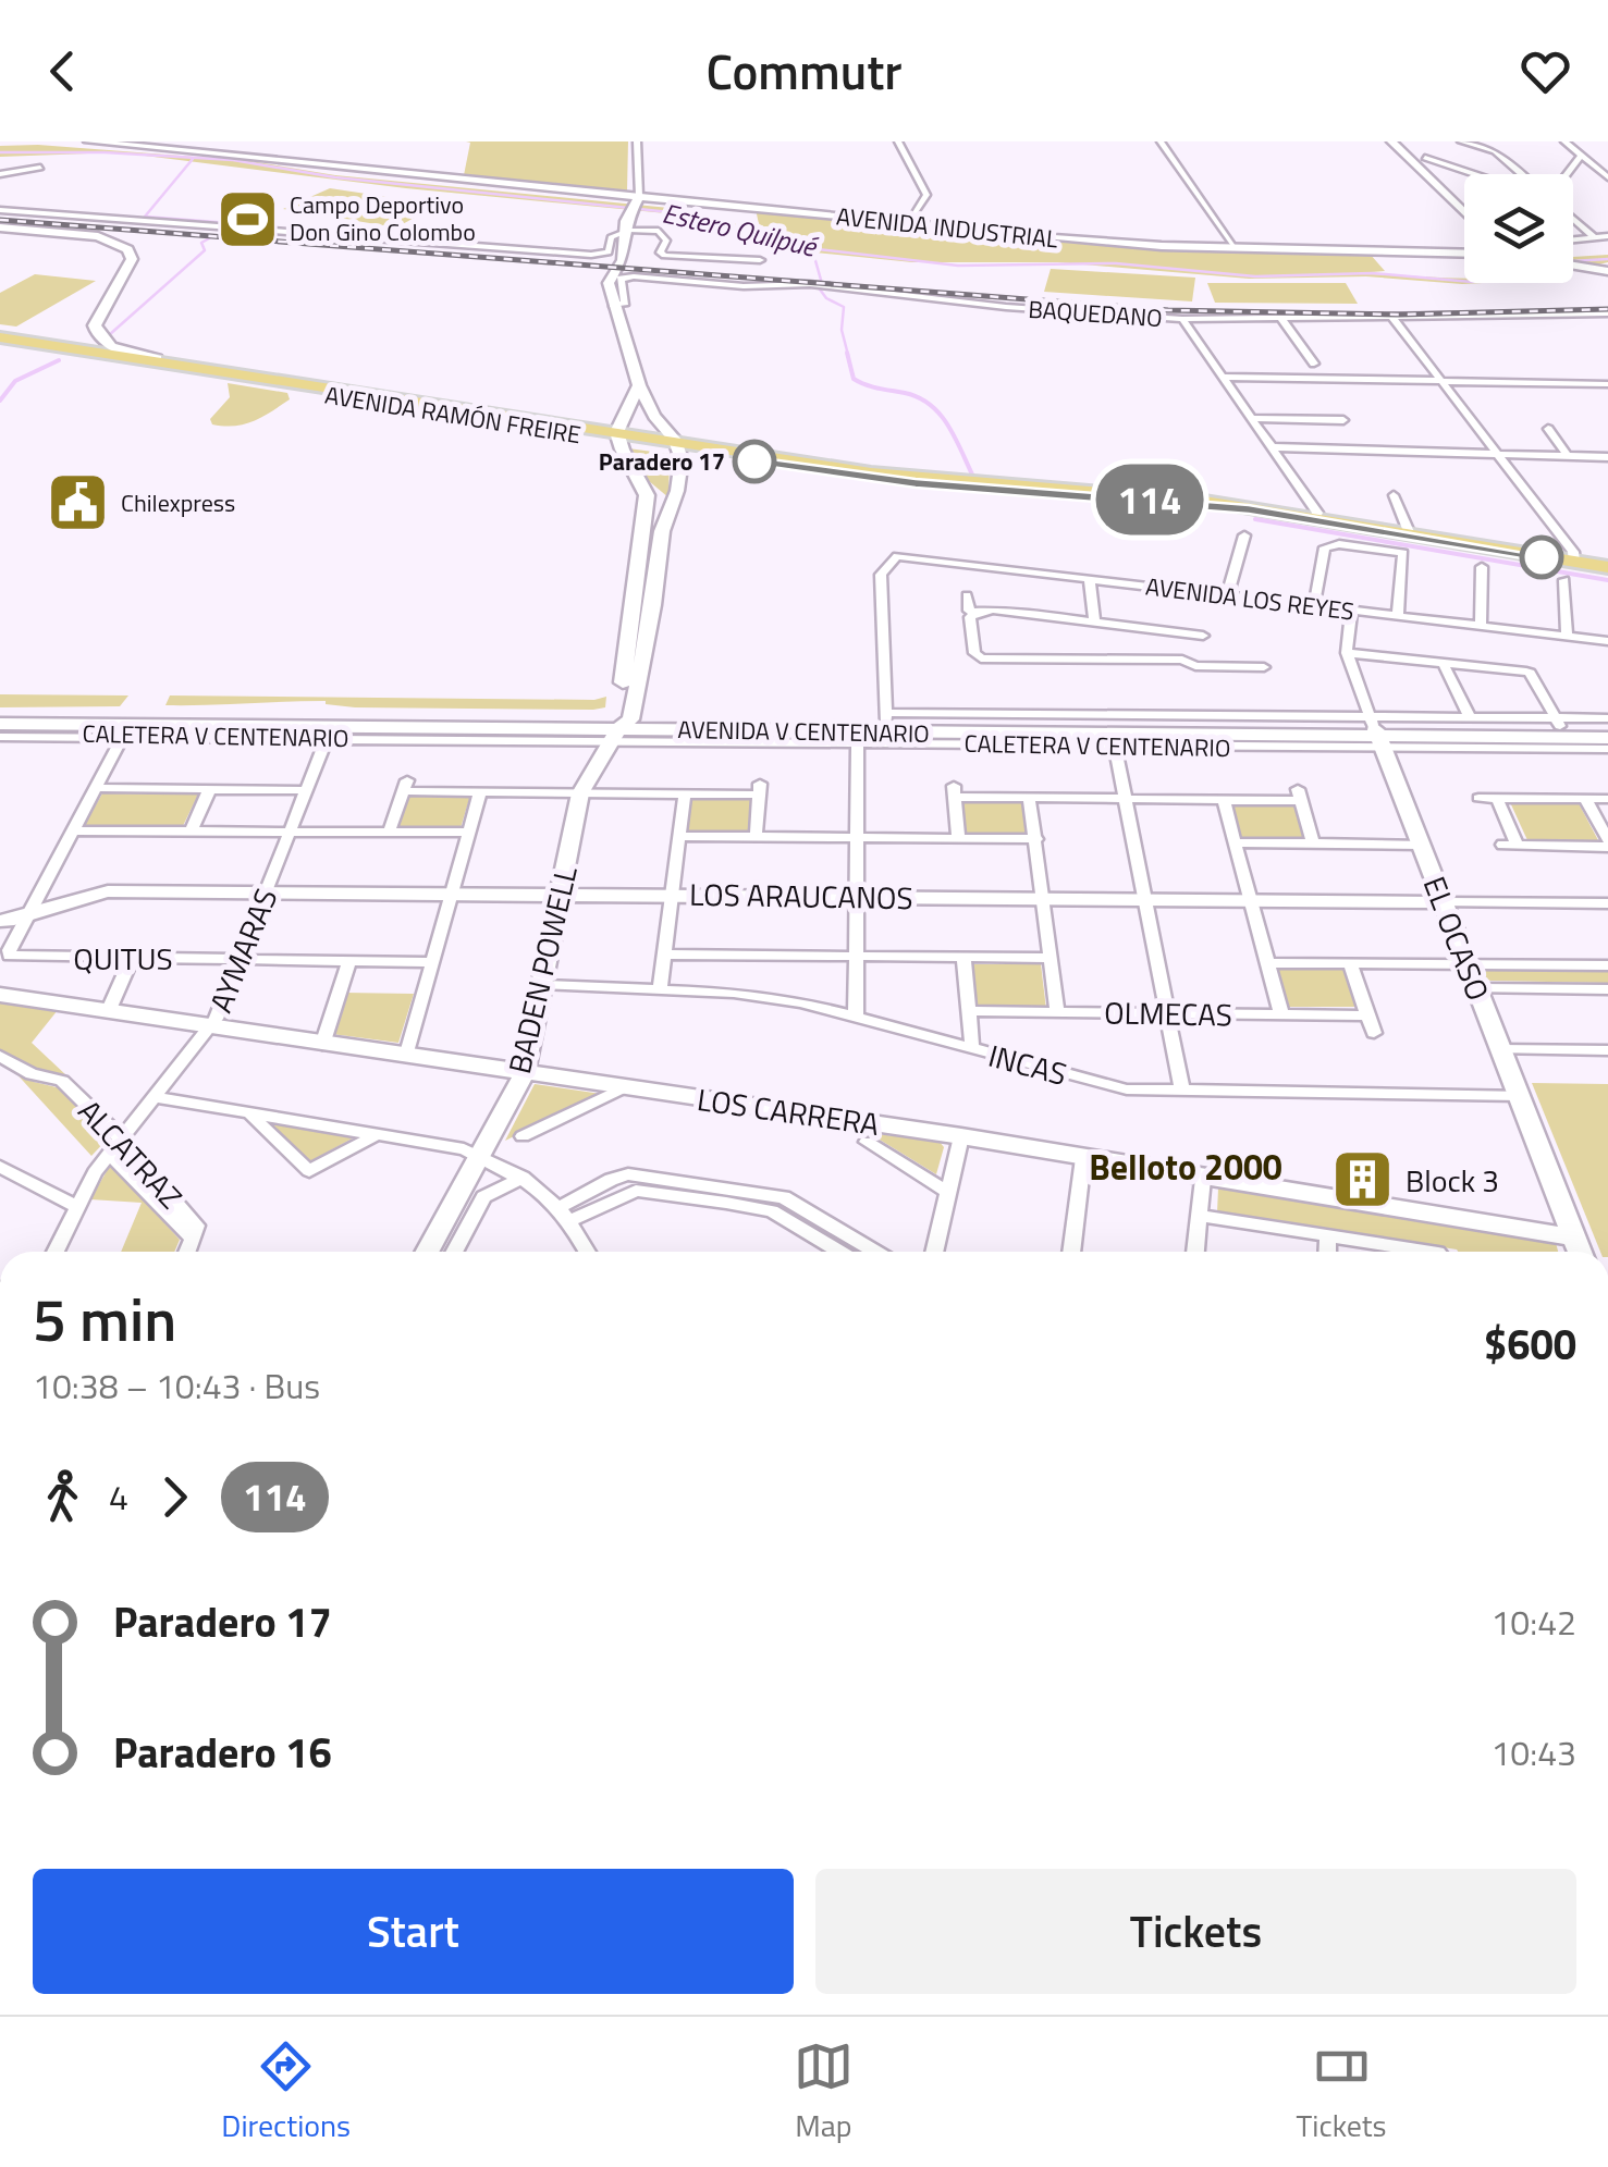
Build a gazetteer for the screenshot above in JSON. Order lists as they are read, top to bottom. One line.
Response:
{"streets":{"main road":["AVENIDA INDUSTRIAL","AVENIDA RAMÓN FREIRE","AVENIDA V CENTENARIO","LOS ARAUCANOS","EL OCASO","BADEN POWELL","LOS CARRERA"],"street":["BAQUEDANO","AVENIDA LOS REYES","CALETERA V CENTENARIO","AYMARAS","QUITUS","OLMECAS","INCAS","ALCATRAZ"]},"crossings":[["AVENIDA RAMÓN FREIRE","BADEN POWELL"],["AVENIDA LOS REYES","AVENIDA V CENTENARIO"],["AVENIDA LOS REYES","EL OCASO"],["AVENIDA V CENTENARIO","CALETERA V CENTENARIO"],["AVENIDA V CENTENARIO","EL OCASO"],["AVENIDA V CENTENARIO","AYMARAS"],["AVENIDA V CENTENARIO","BADEN POWELL"],["CALETERA V CENTENARIO","AYMARAS"],["LOS ARAUCANOS","EL OCASO"],["LOS ARAUCANOS","AYMARAS"],["LOS ARAUCANOS","BADEN POWELL"],["EL OCASO","INCAS"],["EL OCASO","LOS CARRERA"],["AYMARAS","QUITUS"],["AYMARAS","LOS CARRERA"],["AYMARAS","ALCATRAZ"],["BADEN POWELL","INCAS"],["BADEN POWELL","LOS CARRERA"]],"districts":["Belloto 2000"],"water":["Estero Quilpué"],"places":{"sports":["Campo Deportivo Don Gino Colombo"],"other":["Paradero 17"],"public building":["Chilexpress"],"building":["Block 3"]},"lines":["bus line 114"],"page":{"header":"Commutr","on_map":"114","heading":["5 min","10:38 – 10:43 · Bus","$600"],"legs":["4","114"],"list":[{"name":"Paradero 17","value":"10:42"},{"name":"Paradero 16","value":"10:43"}],"buttons":["Start","Tickets"],"tabs":["Directions","Map","Tickets"]}}
